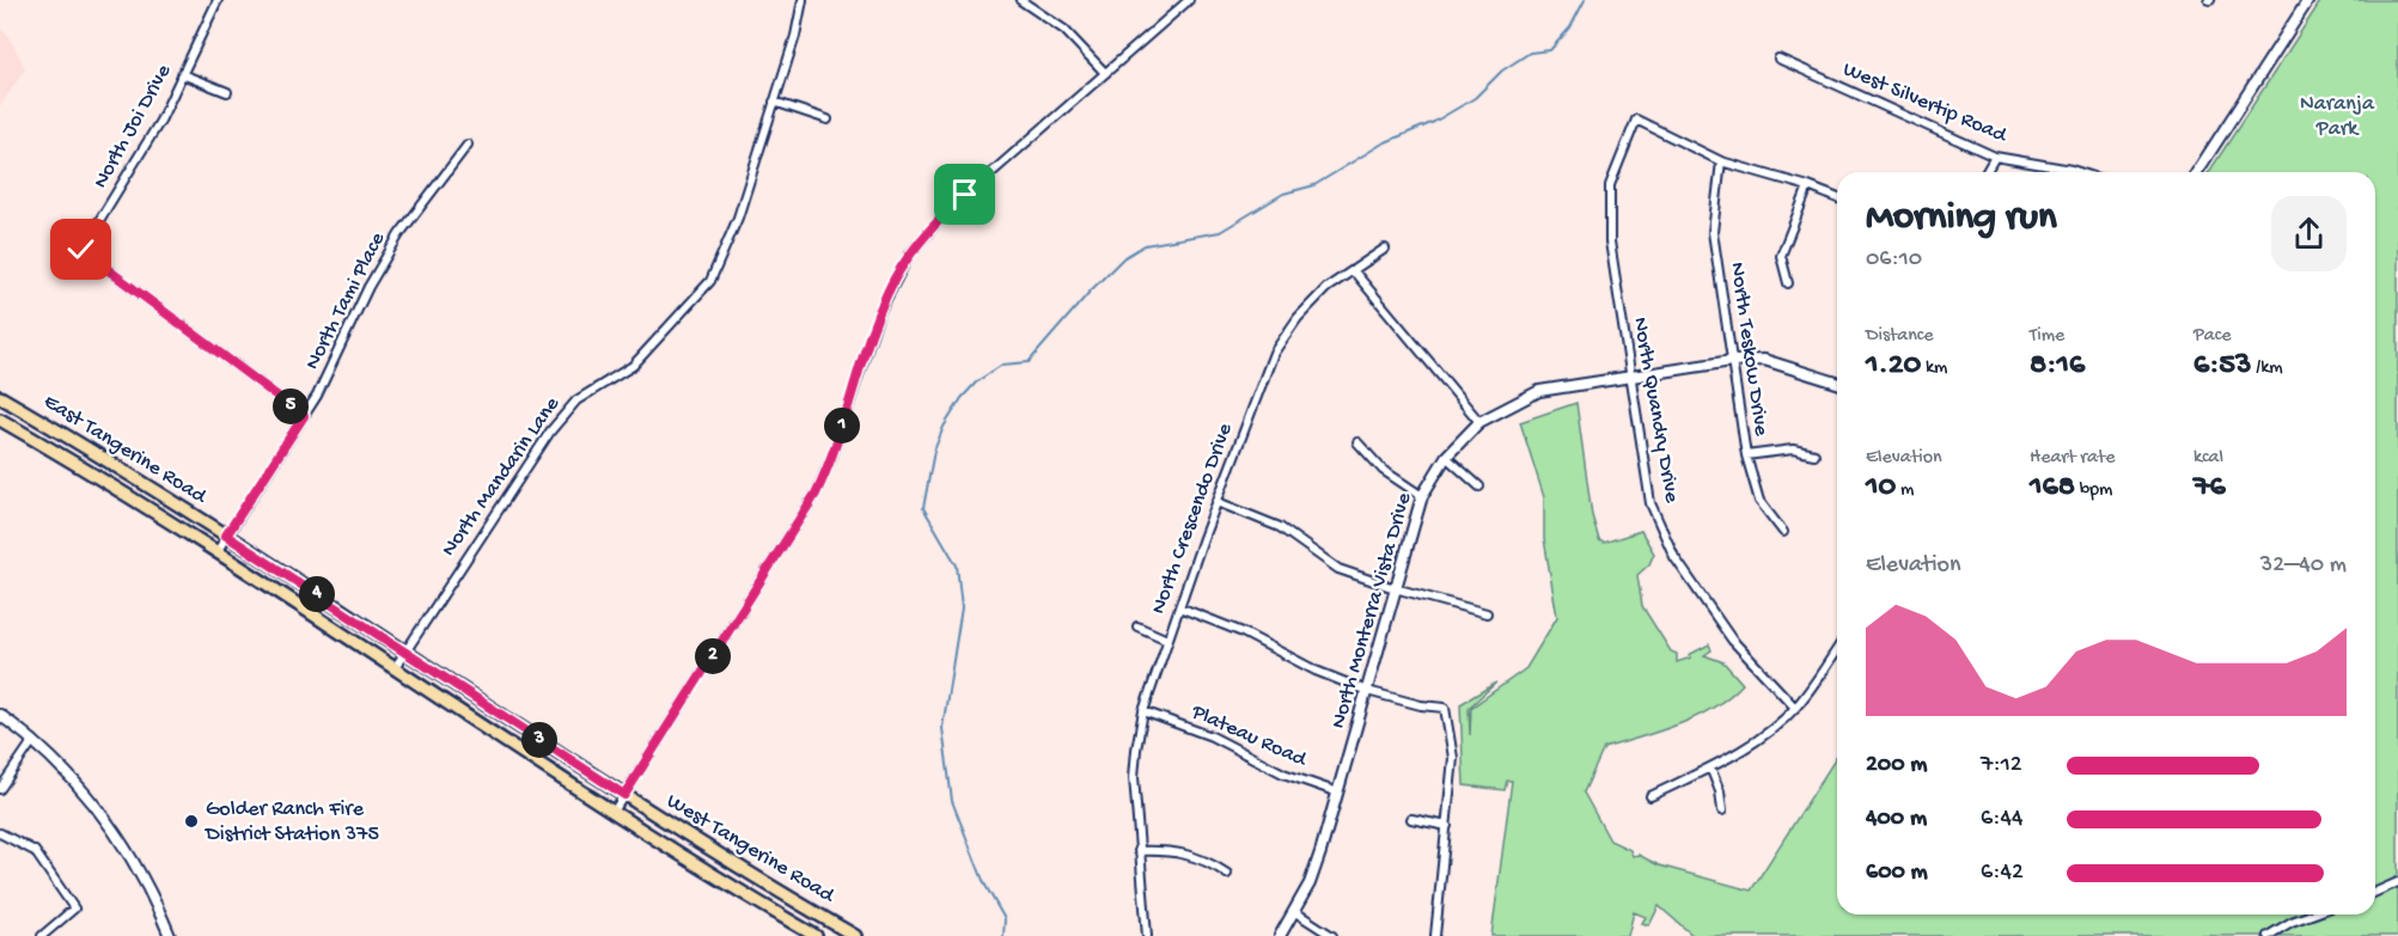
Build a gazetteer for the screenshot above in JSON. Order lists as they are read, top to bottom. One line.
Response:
{"streets":{"main road":["East Tangerine Road","West Tangerine Road"],"street":["West Silvertip Road","North Joi Drive","North Tami Place","North Teskow Drive","North Quandry Drive","North Mandarin Lane","North Crescendo Drive","North Monterra Vista Drive","Plateau Road"]},"crossings":[["North Joi Drive","North Tami Place"],["North Tami Place","East Tangerine Road"],["North Teskow Drive","North Quandry Drive"],["North Teskow Drive","North Monterra Vista Drive"],["North Quandry Drive","North Monterra Vista Drive"],["East Tangerine Road","North Mandarin Lane"],["East Tangerine Road","West Tangerine Road"],["North Crescendo Drive","Plateau Road"],["North Monterra Vista Drive","Plateau Road"]],"parks":["Naranja Park"],"places":["Golder Ranch Fire District Station 375"],"page":{"heading":["Morning run","06:10"],"stats":[["Distance","1.20 km"],["Time","8:16"],["Pace","6:53 /km"],["Elevation","10 m"],["Heart rate","168 bpm"],["kcal","76"]],"pins":["5","1","4","2","3"],"chart":["Elevation","32–40 m"],"list":[{"name":"200 m","note":"7:12"},{"name":"400 m","note":"6:44"},{"name":"600 m","note":"6:42"}]}}
